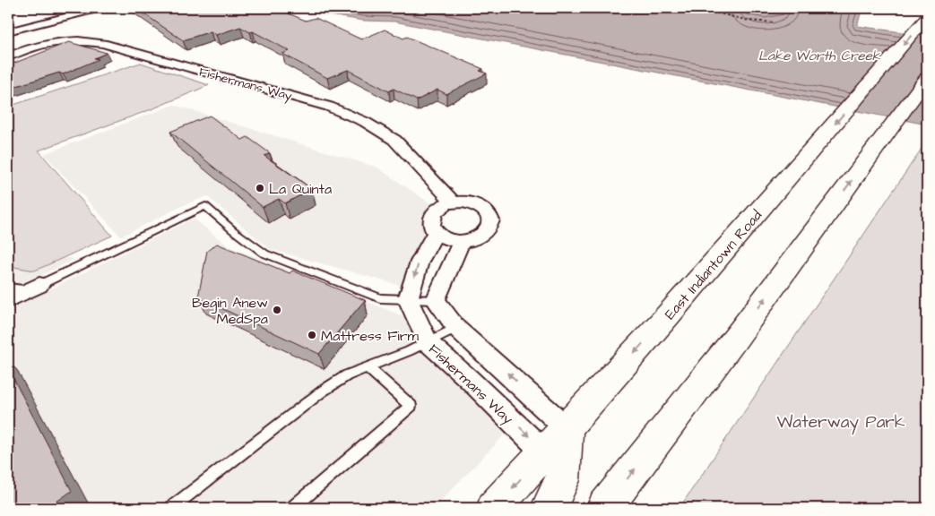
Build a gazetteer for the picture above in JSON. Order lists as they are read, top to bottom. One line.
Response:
{"streets":{"main road":["East Indiantown Road"],"street":["Fishermans Way"]},"crossings":[["Fishermans Way","East Indiantown Road"]],"water":["Lake Worth Creek"],"parks":["Waterway Park"],"places":["La Quinta","Begin Anew MedSpa","Mattress Firm"]}
